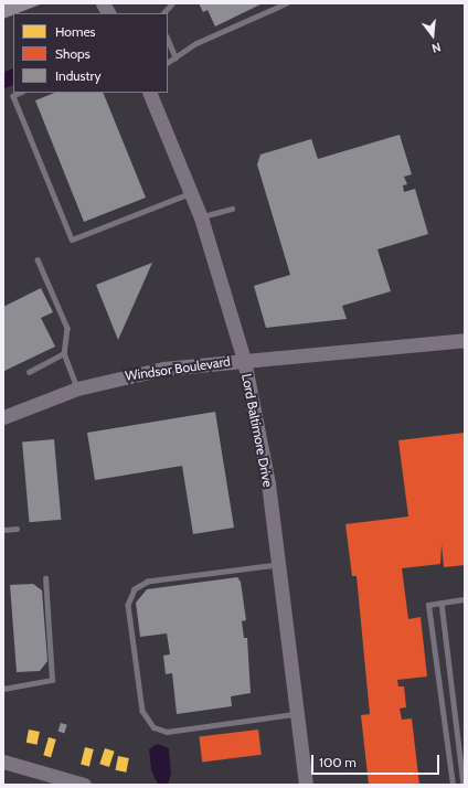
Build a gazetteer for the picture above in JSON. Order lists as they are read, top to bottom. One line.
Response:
{"streets":{"main road":["Windsor Boulevard","Lord Baltimore Drive"]},"crossings":[["Windsor Boulevard","Lord Baltimore Drive"]],"legend":["Homes","Shops","Industry"],"scale_bar":"100 m","north":"bottom"}
